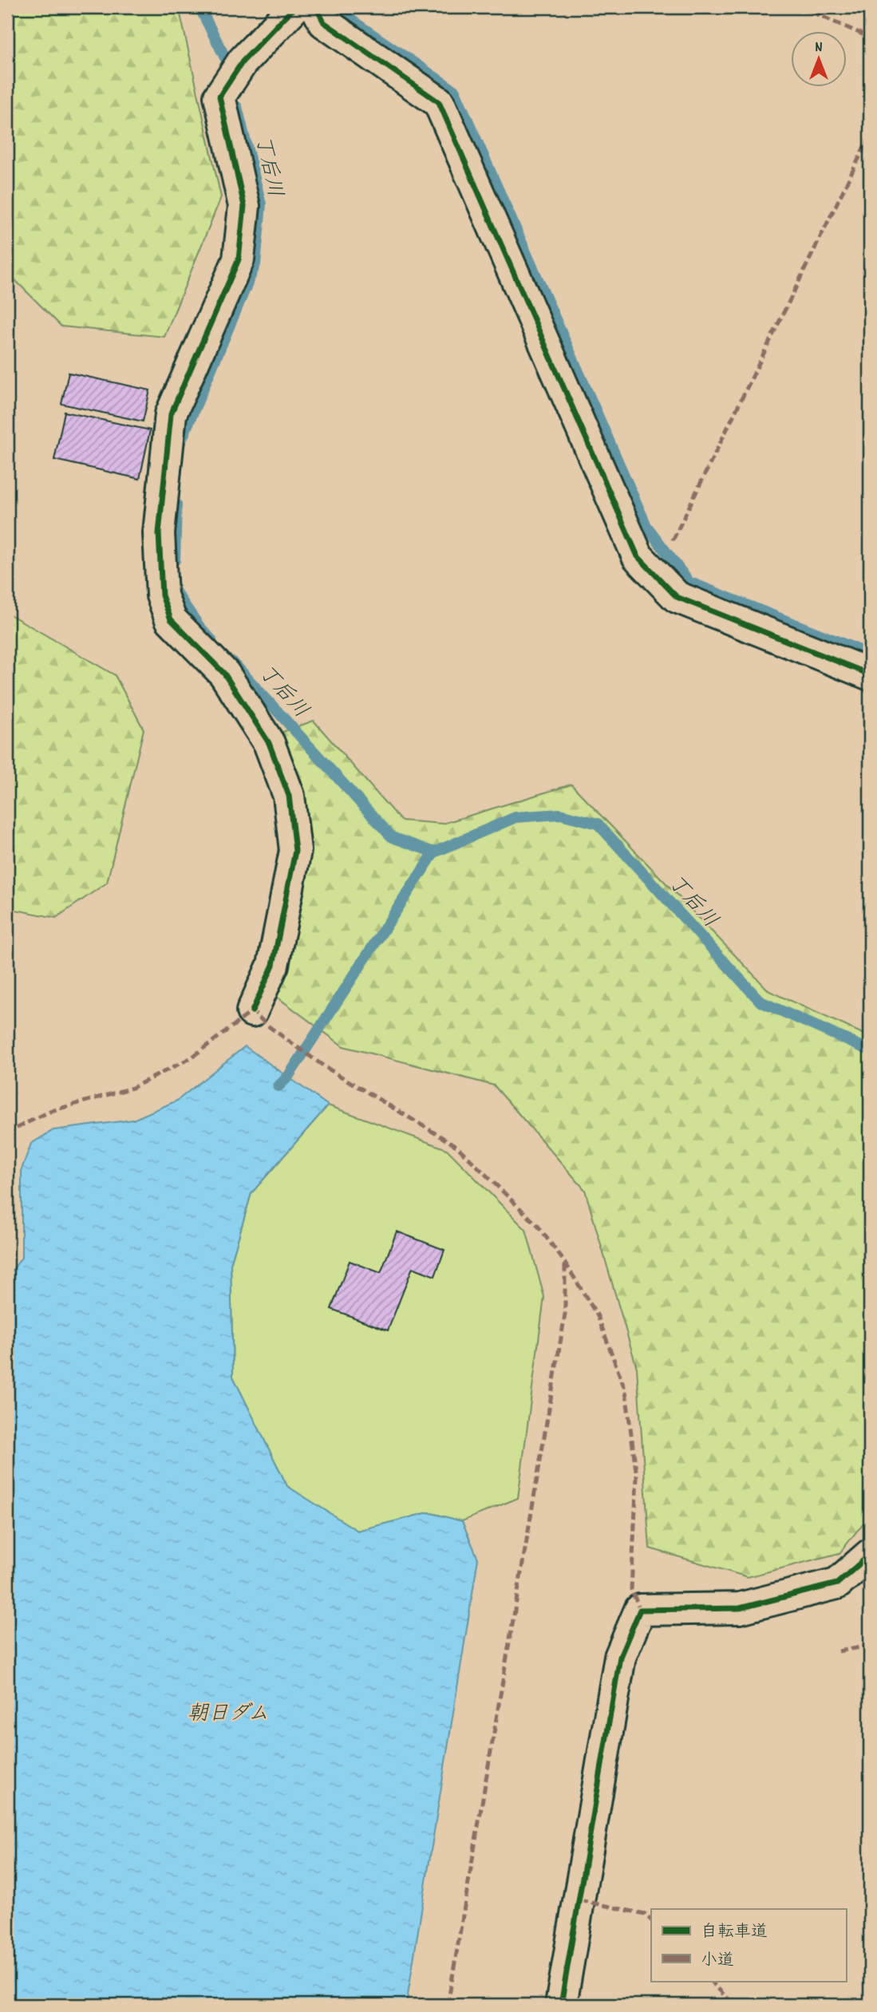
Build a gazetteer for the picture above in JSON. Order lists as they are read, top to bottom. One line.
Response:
{"water":["丁后川","朝日ダム"],"legend":["自転車道","小道"],"north":"top"}
